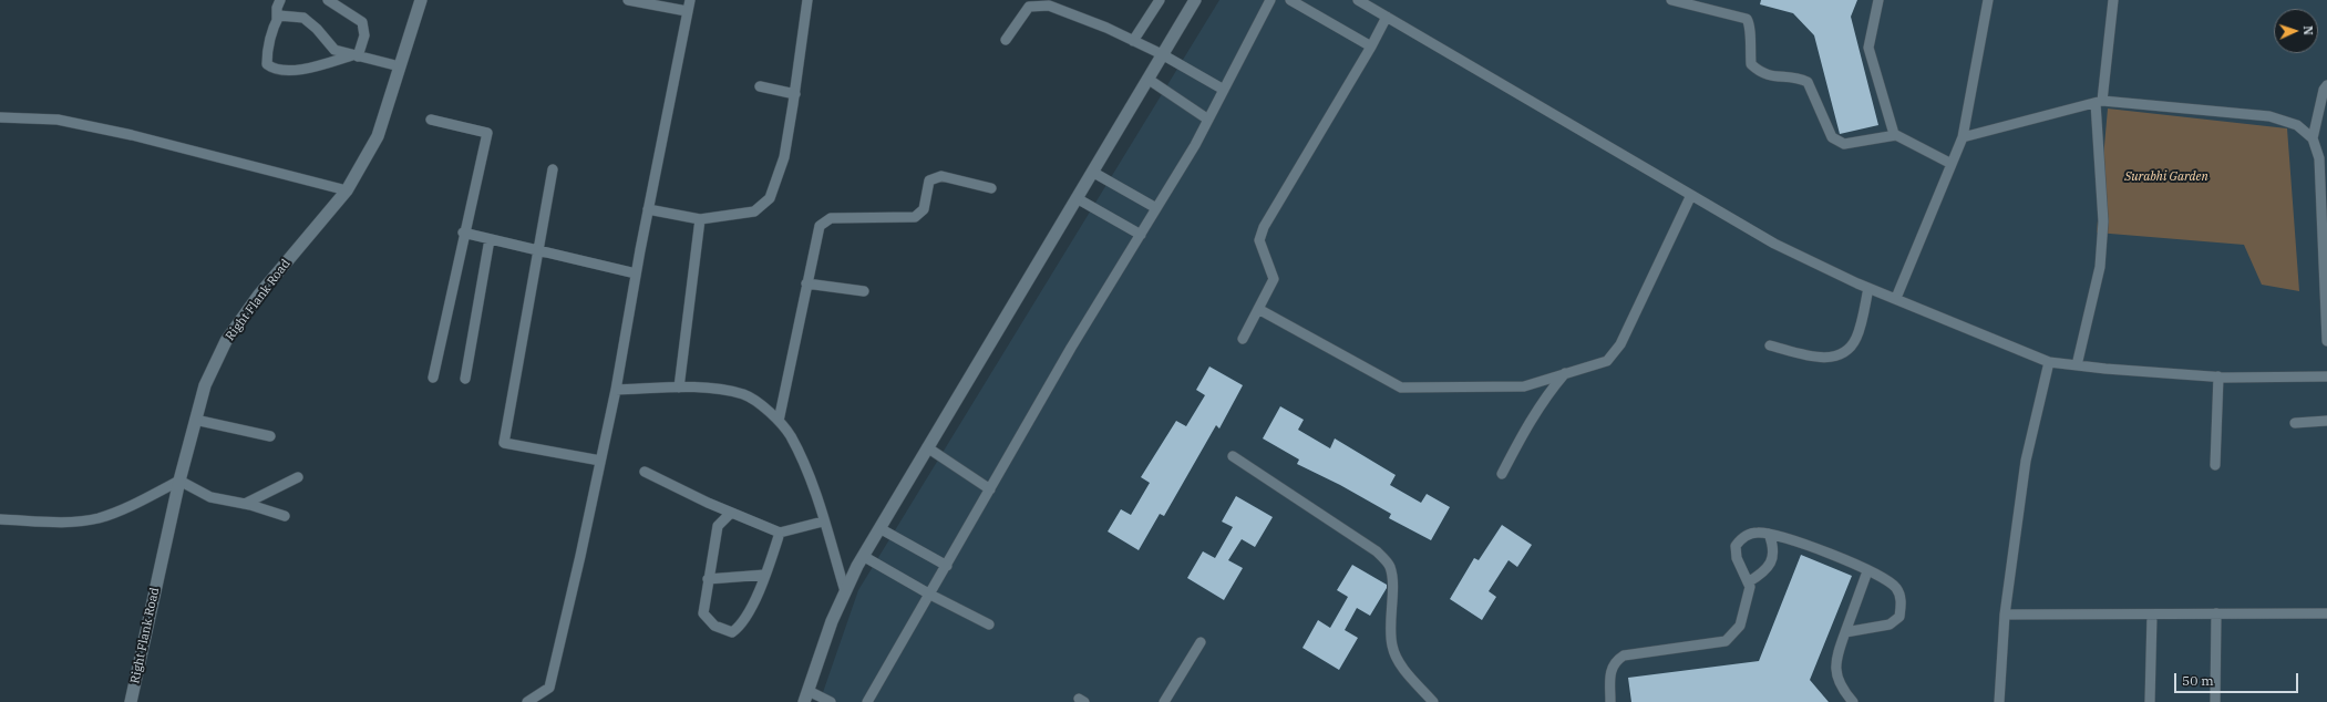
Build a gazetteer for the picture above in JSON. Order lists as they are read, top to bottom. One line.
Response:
{"streets":{"street":["Right Flank Road"]},"parks":["Surabhi Garden"],"scale_bar":"50 m","north":"right"}
